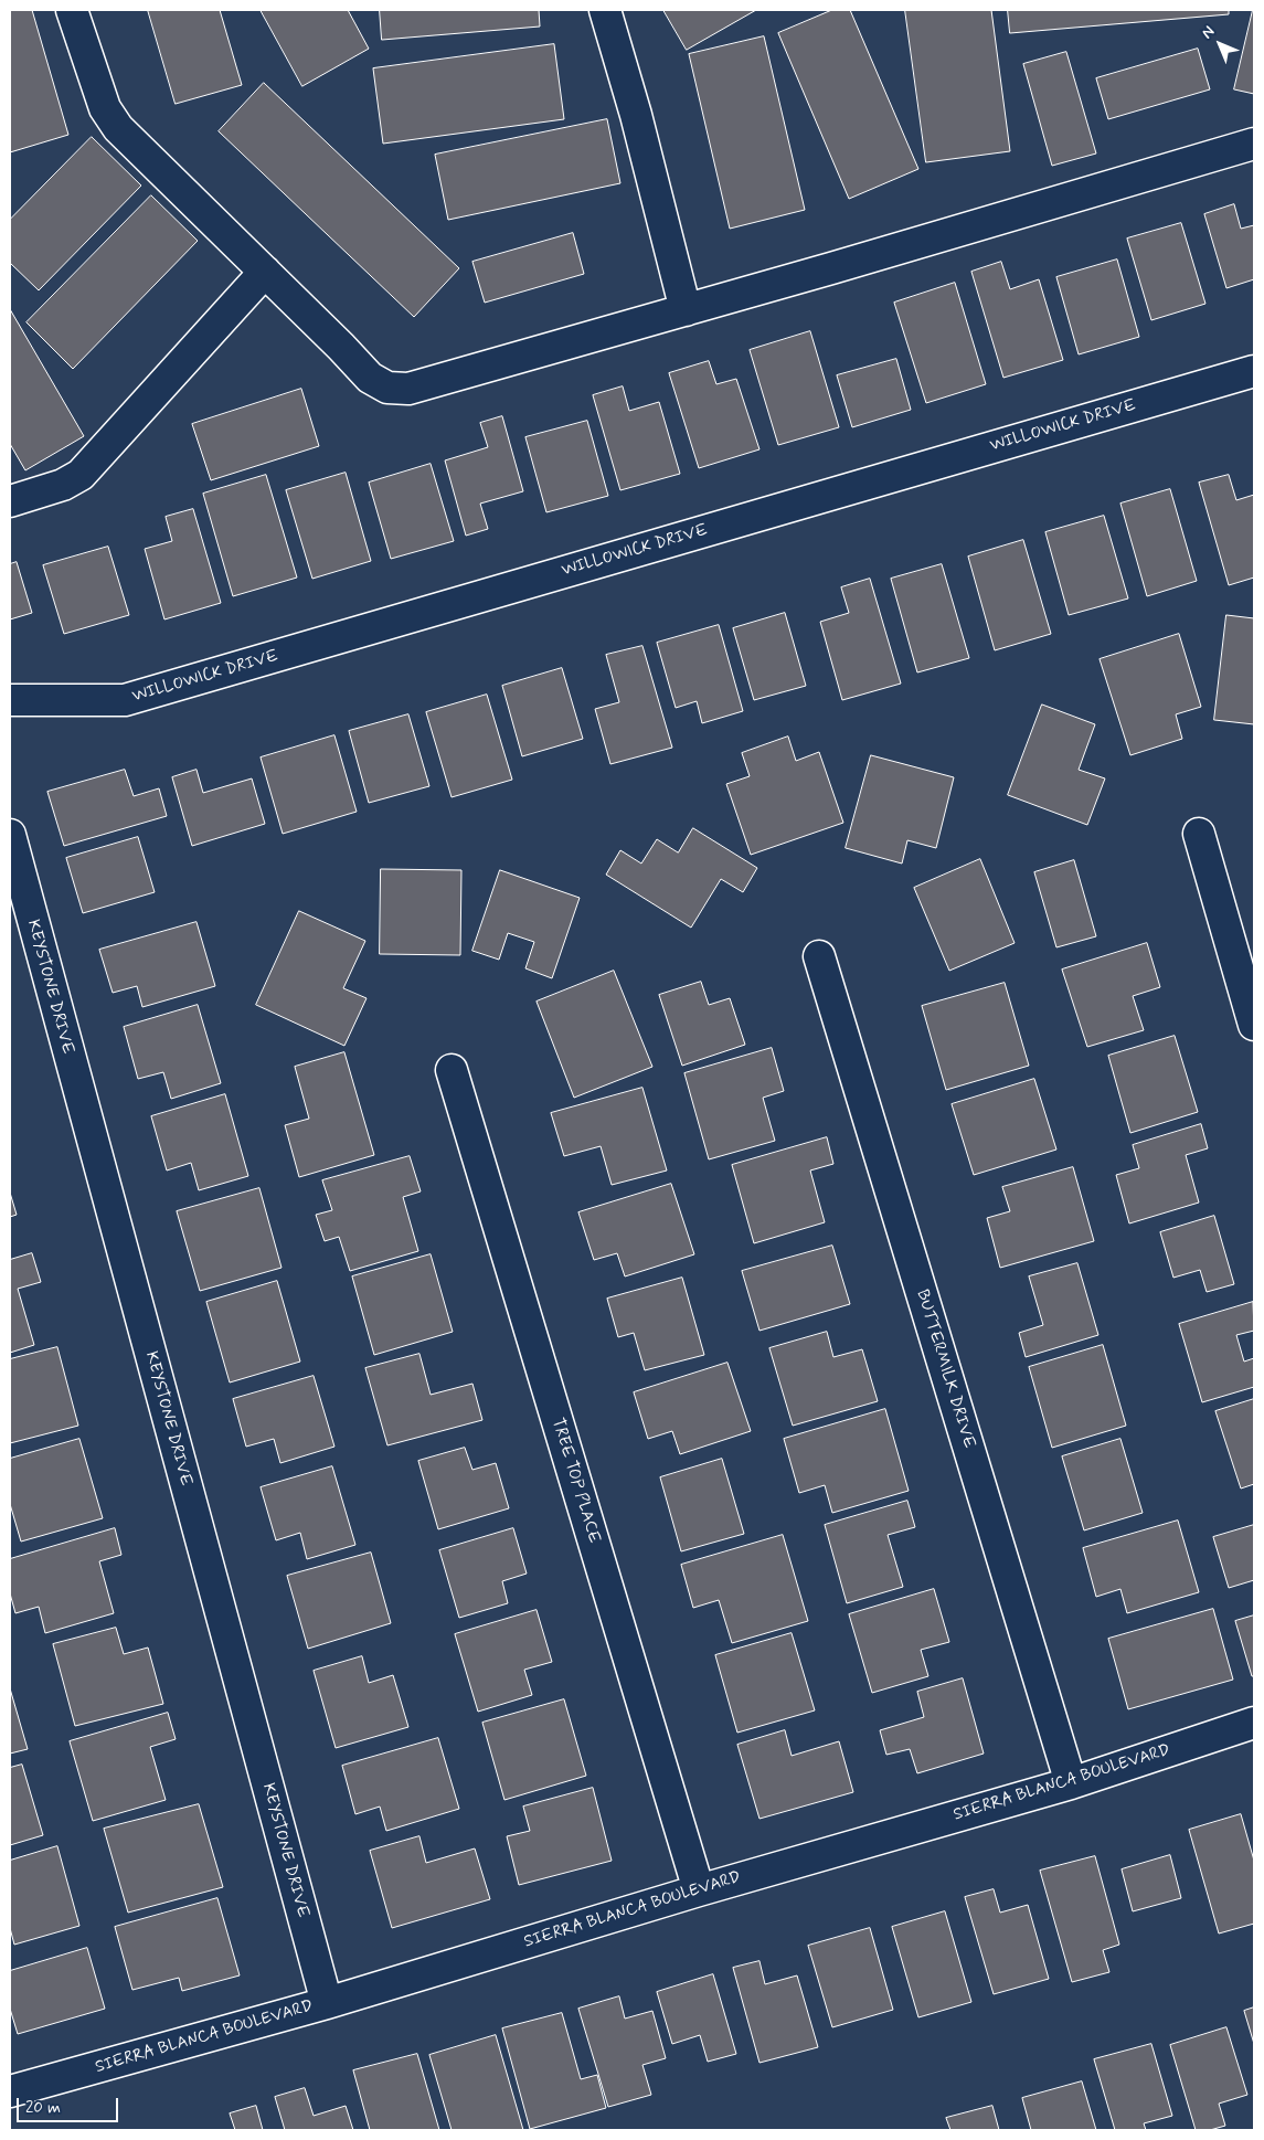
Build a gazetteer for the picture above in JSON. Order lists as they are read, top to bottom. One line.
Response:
{"streets":{"street":["WILLOWICK DRIVE","KEYSTONE DRIVE","BUTTERMILK DRIVE","TREE TOP PLACE","SIERRA BLANCA BOULEVARD"]},"crossings":[["KEYSTONE DRIVE","SIERRA BLANCA BOULEVARD"],["BUTTERMILK DRIVE","SIERRA BLANCA BOULEVARD"],["TREE TOP PLACE","SIERRA BLANCA BOULEVARD"]],"scale_bar":"20 m","north":"top left"}
